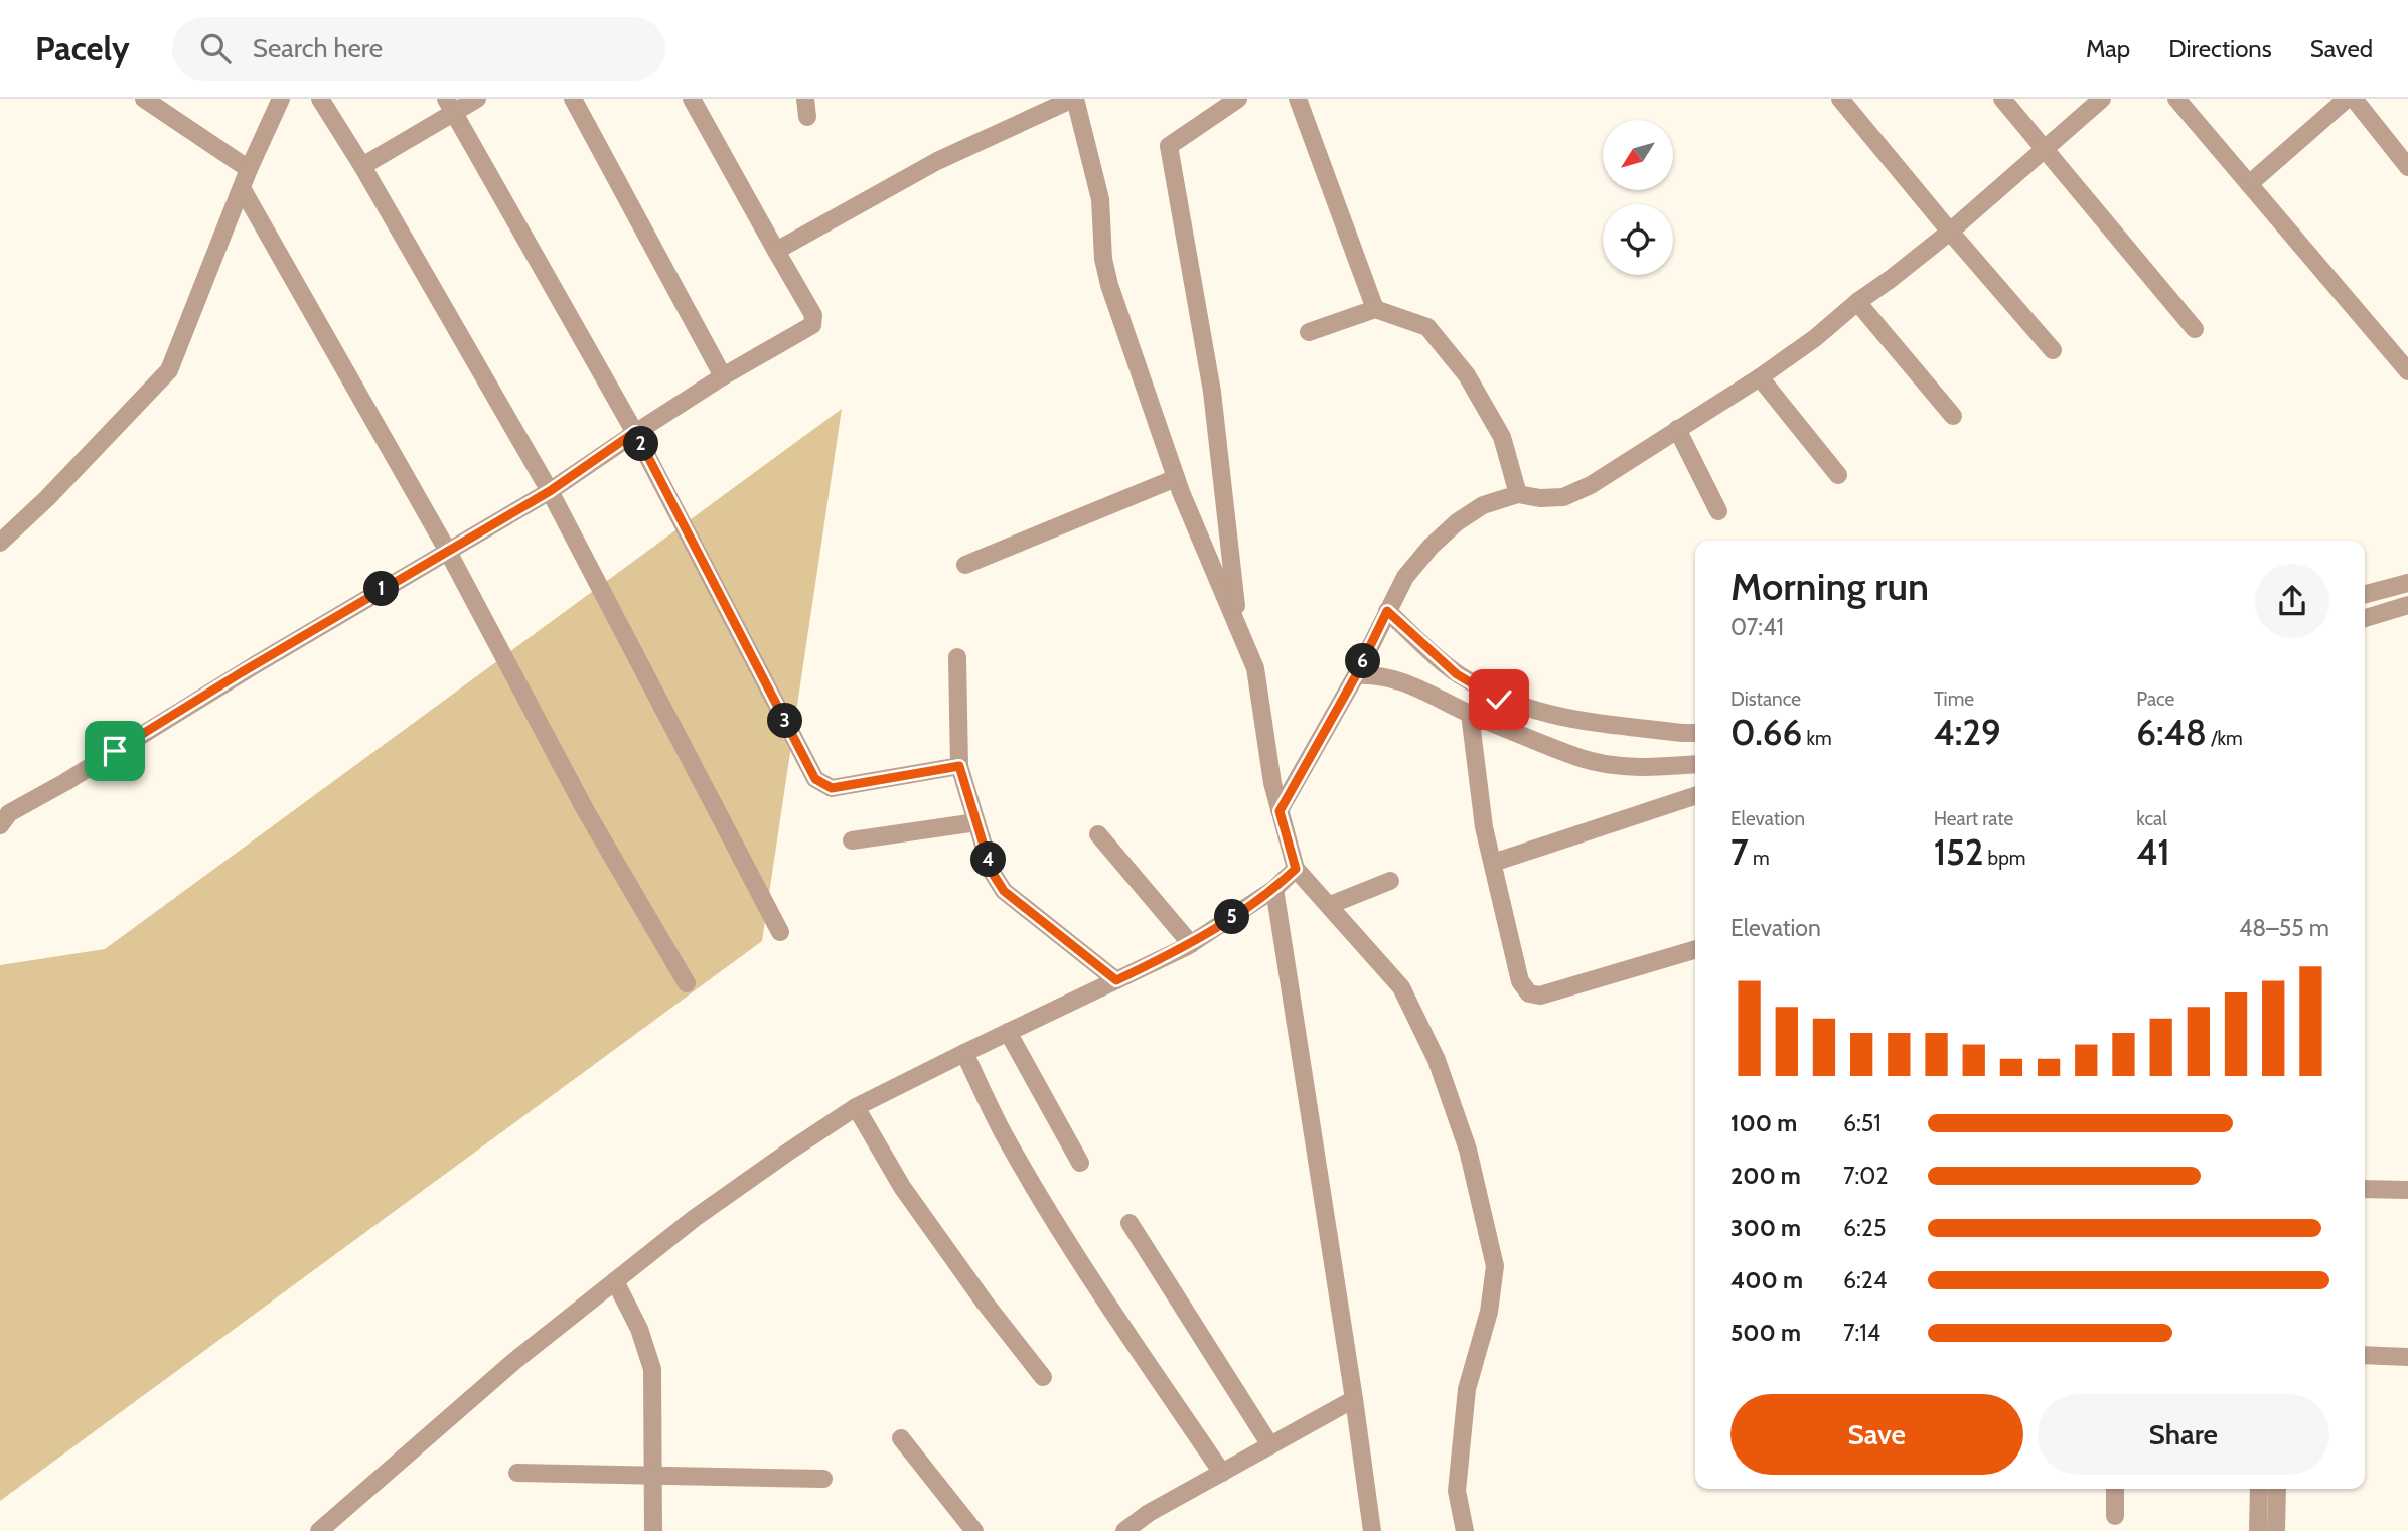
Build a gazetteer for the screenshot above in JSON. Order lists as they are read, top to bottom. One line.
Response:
{"north":"bottom left","page":{"header":"Pacely","search":"Search here","nav":["Map","Directions","Saved"],"pins":["2","1","6","3","4","5"],"heading":["Morning run","07:41"],"stats":[["Distance","0.66 km"],["Time","4:29"],["Pace","6:48 /km"],["Elevation","7 m"],["Heart rate","152 bpm"],["kcal","41"]],"chart":["Elevation","48–55 m"],"list":[{"name":"100 m","note":"6:51"},{"name":"200 m","note":"7:02"},{"name":"300 m","note":"6:25"},{"name":"400 m","note":"6:24"},{"name":"500 m","note":"7:14"}],"buttons":["Save","Share"]}}
